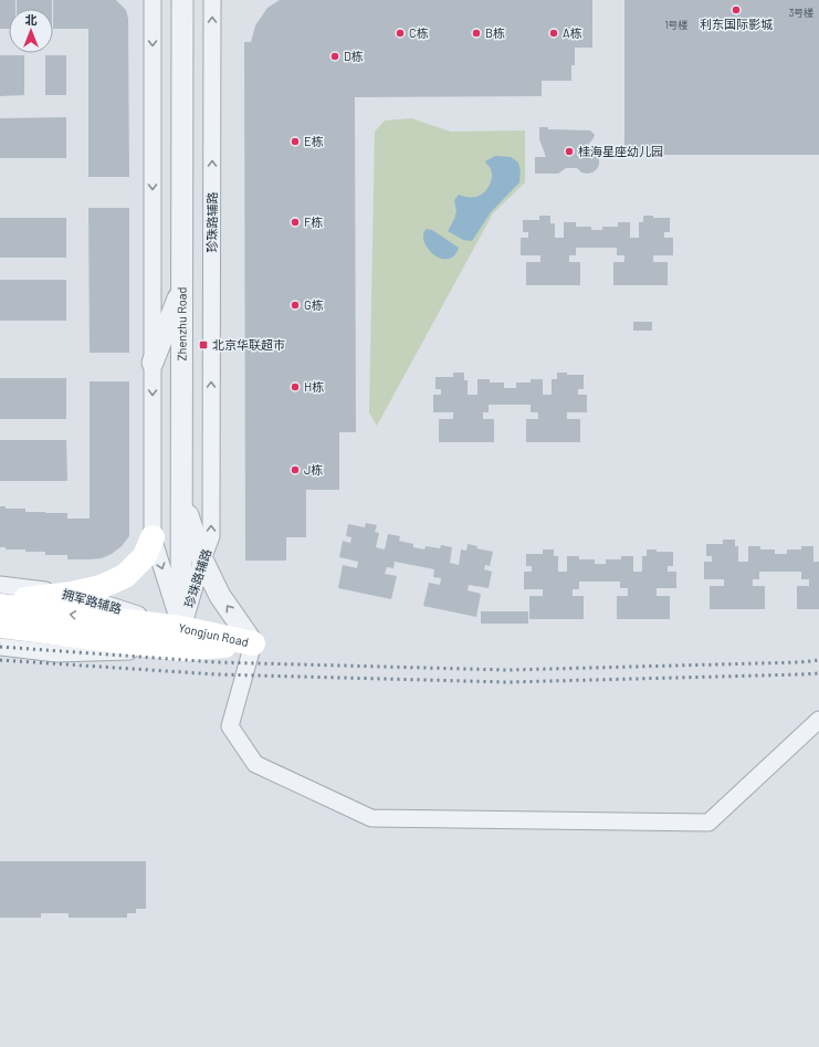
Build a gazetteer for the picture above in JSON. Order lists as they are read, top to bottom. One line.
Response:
{"streets":{"main road":["Yongjun Road"],"street":["珍珠路辅路","Zhenzhu Road","拥军路辅路"]},"crossings":[["珍珠路辅路","Zhenzhu Road"],["珍珠路辅路","拥军路辅路"],["珍珠路辅路","Yongjun Road"],["Zhenzhu Road","拥军路辅路"],["Zhenzhu Road","Yongjun Road"],["拥军路辅路","Yongjun Road"]],"places":{"other":["利东国际影城","C栋","B栋","A栋","D栋","E栋","桂海星座幼儿园","F栋","G栋","H栋","J栋"],"transit":["北京华联超巿"]},"house_numbers":["3号楼","1号楼"],"north":"top"}
